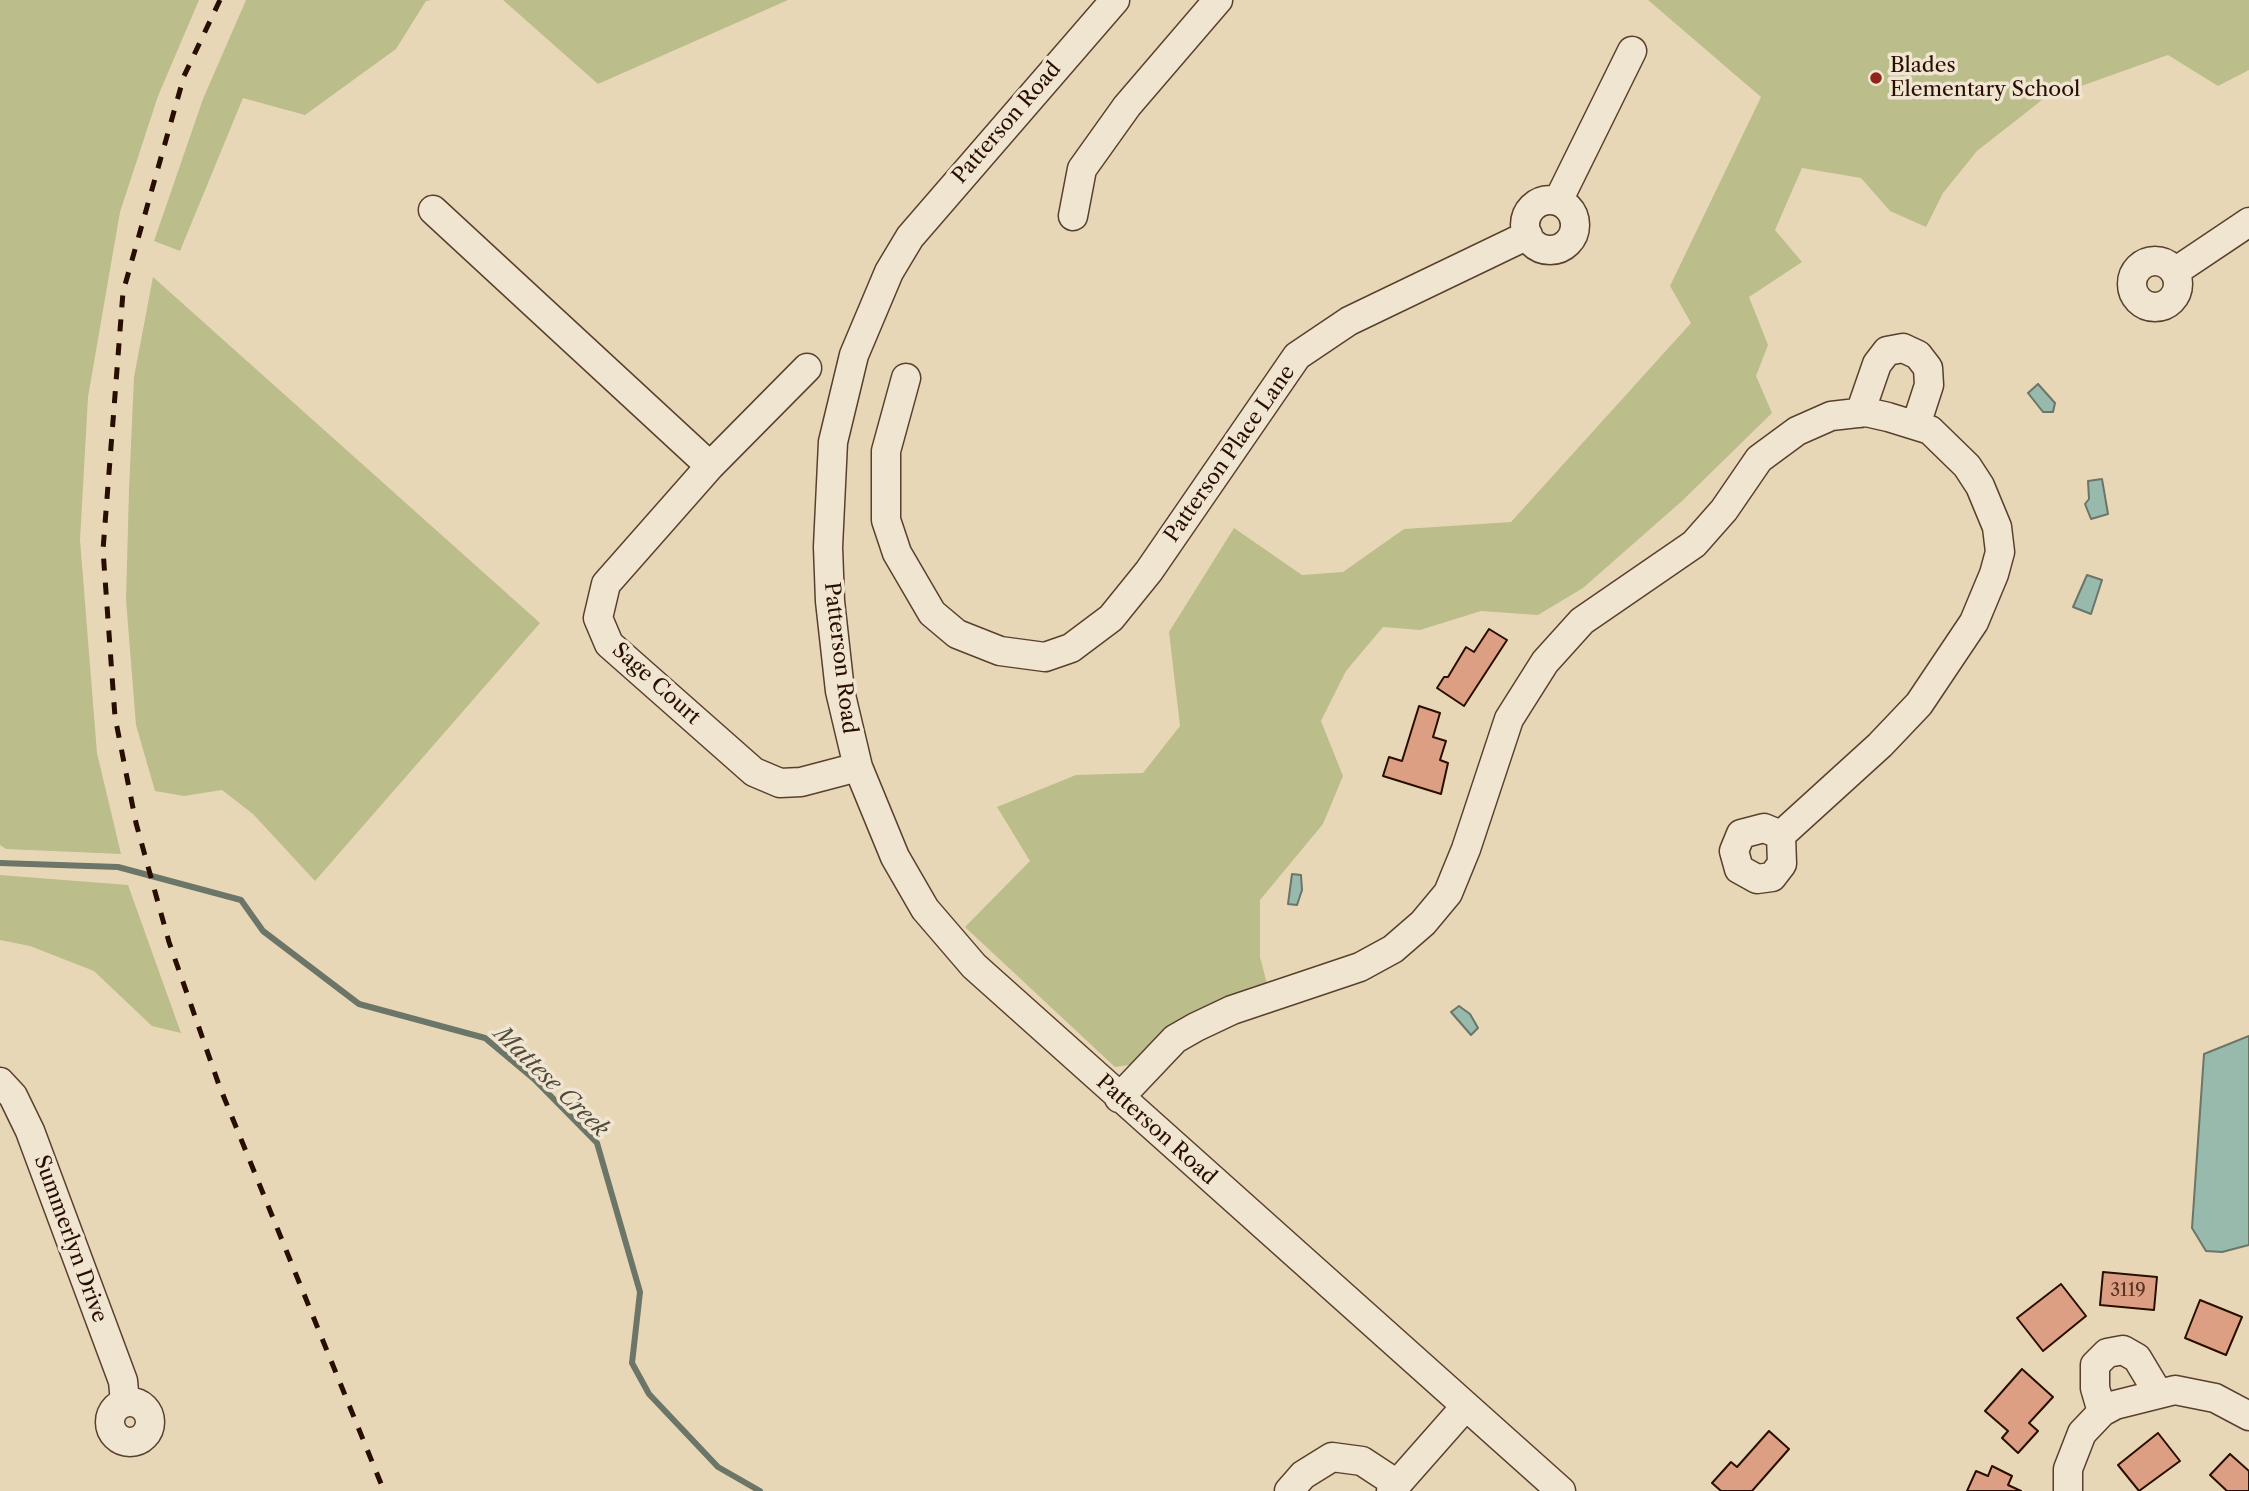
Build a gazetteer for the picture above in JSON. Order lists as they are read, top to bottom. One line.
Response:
{"streets":{"street":["Patterson Road","Patterson Place Lane","Sage Court","Summerlyn Drive"]},"crossings":[["Patterson Road","Sage Court"]],"water":["Mattese Creek"],"places":["Blades Elementary School"],"house_numbers":["3119"]}
